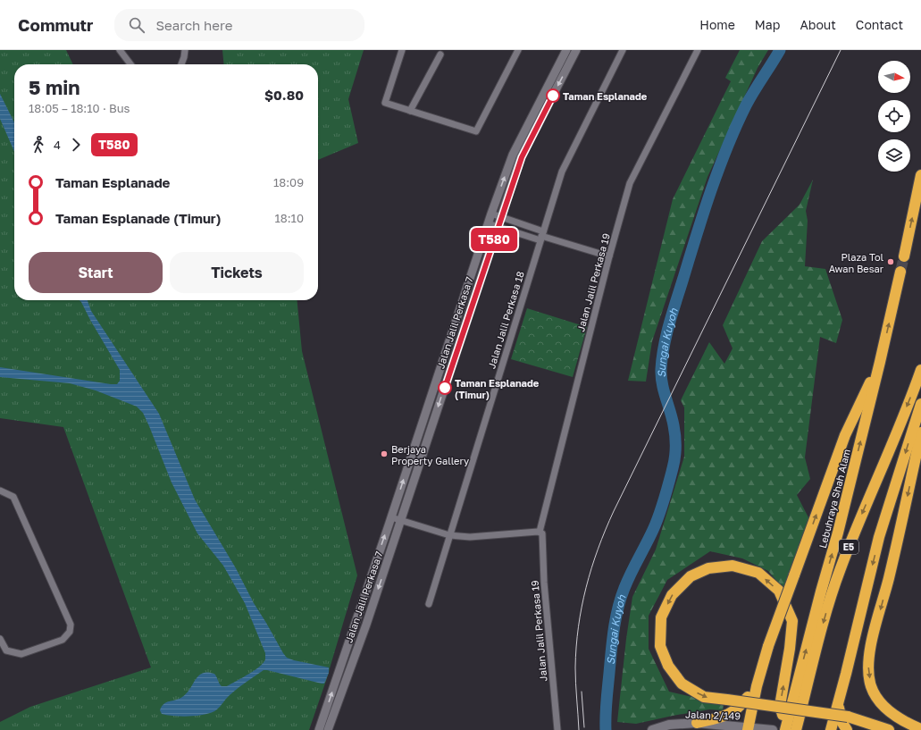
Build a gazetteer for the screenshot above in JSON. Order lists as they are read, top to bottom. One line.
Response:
{"streets":{"highway":["Lebuhraya Shah Alam","E5"],"main road":["Jalan 2/149"],"street":["Jalan Jalil Perkasa 19","Jalan Jalil Perkasa 18","Jalan Jalil Perkasa 7"]},"water":["Sungai Kuyoh"],"places":["Taman Esplanade","Plaza Tol Awan Besar","Taman Esplanade (Timur)","Berjaya Property Gallery"],"lines":["bus line T580"],"north":"right","page":{"header":"Commutr","search":"Search here","nav":["Home","Map","About","Contact"],"on_map":"T580","heading":["5 min","18:05 – 18:10 · Bus","$0.80"],"legs":["4","T580"],"list":[{"name":"Taman Esplanade","value":"18:09"},{"name":"Taman Esplanade (Timur)","value":"18:10"}],"buttons":["Start","Tickets"]}}
